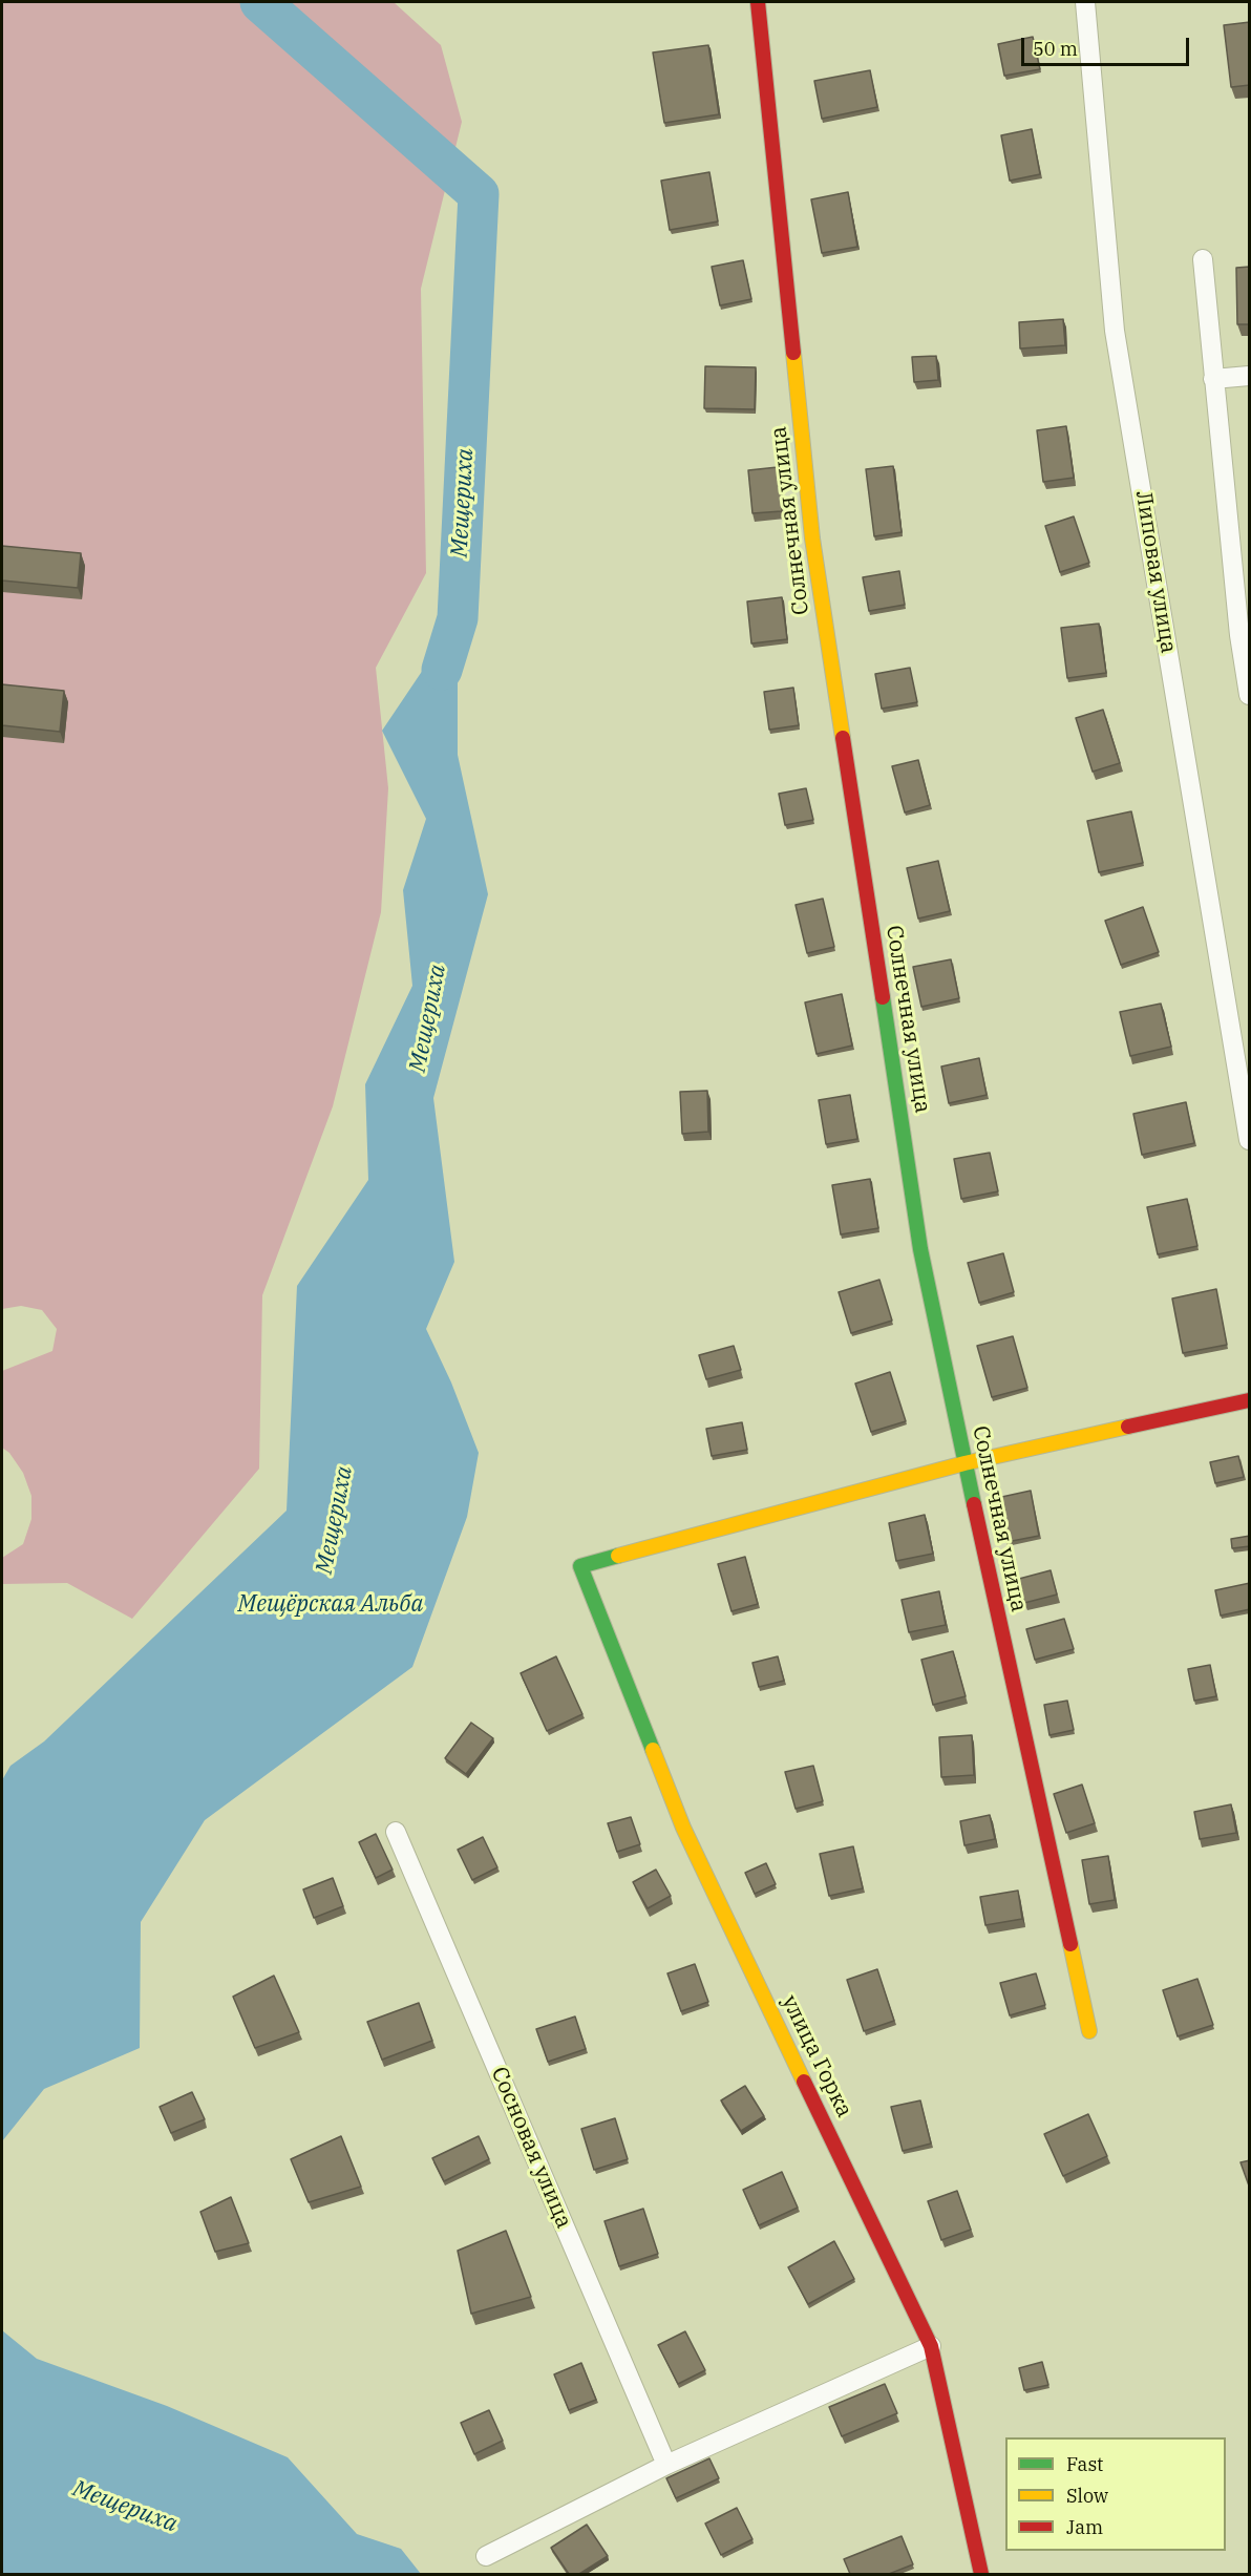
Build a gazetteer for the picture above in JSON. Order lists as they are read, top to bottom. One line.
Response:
{"streets":{"street":["Солнечная улица","Липовая улица","улица Горка","Сосновая улица"]},"crossings":[["Солнечная улица","улица Горка"]],"water":["Мещериха","Мещёрская Альба"],"legend":["Fast","Slow","Jam"],"scale_bar":"50 m"}
